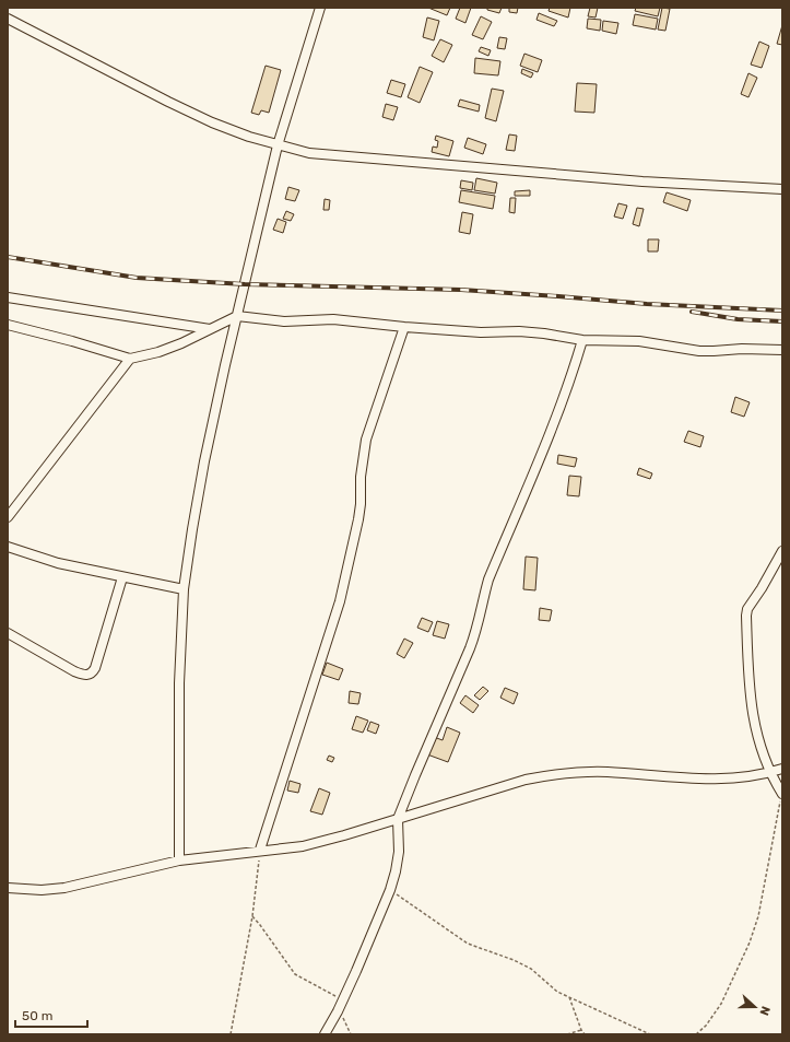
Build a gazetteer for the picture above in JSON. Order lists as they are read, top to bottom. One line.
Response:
{"scale_bar":"50 m","north":"right"}
